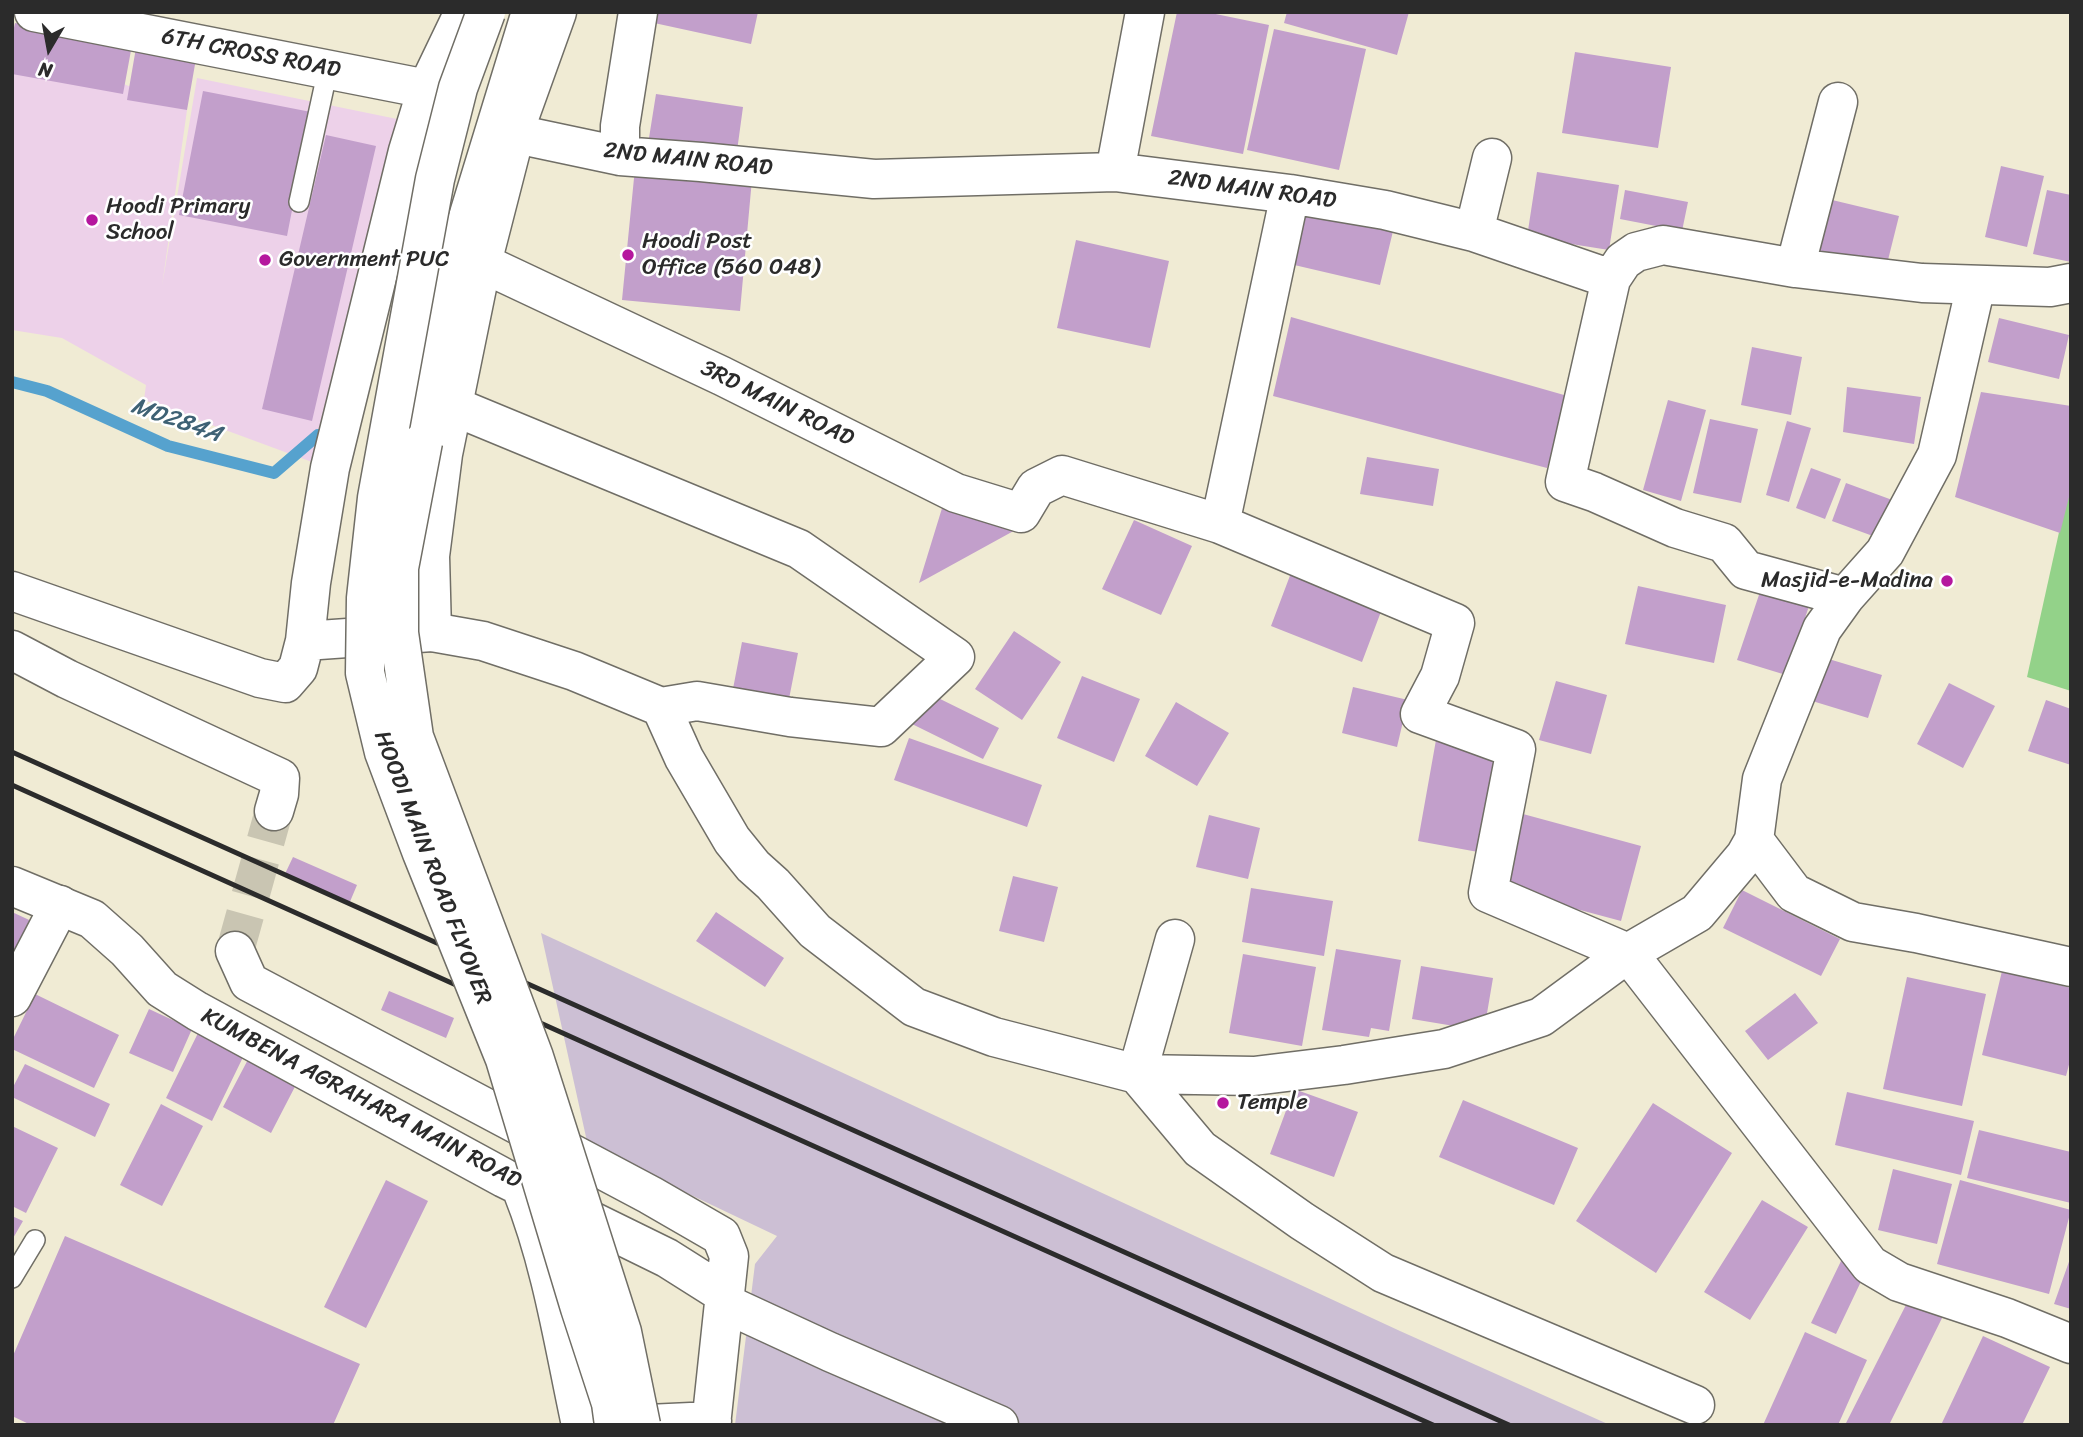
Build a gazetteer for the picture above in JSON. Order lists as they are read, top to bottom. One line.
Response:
{"streets":{"street":["6TH CROSS ROAD","2ND MAIN ROAD","3RD MAIN ROAD","HOODI MAIN ROAD FLYOVER","KUMBENA AGRAHARA MAIN ROAD"]},"water":["MD284A"],"places":["Hoodi Primary School","Hoodi Post Office (560 048)","Government PUC","Masjid-e-Madina","Temple"],"north":"bottom"}
